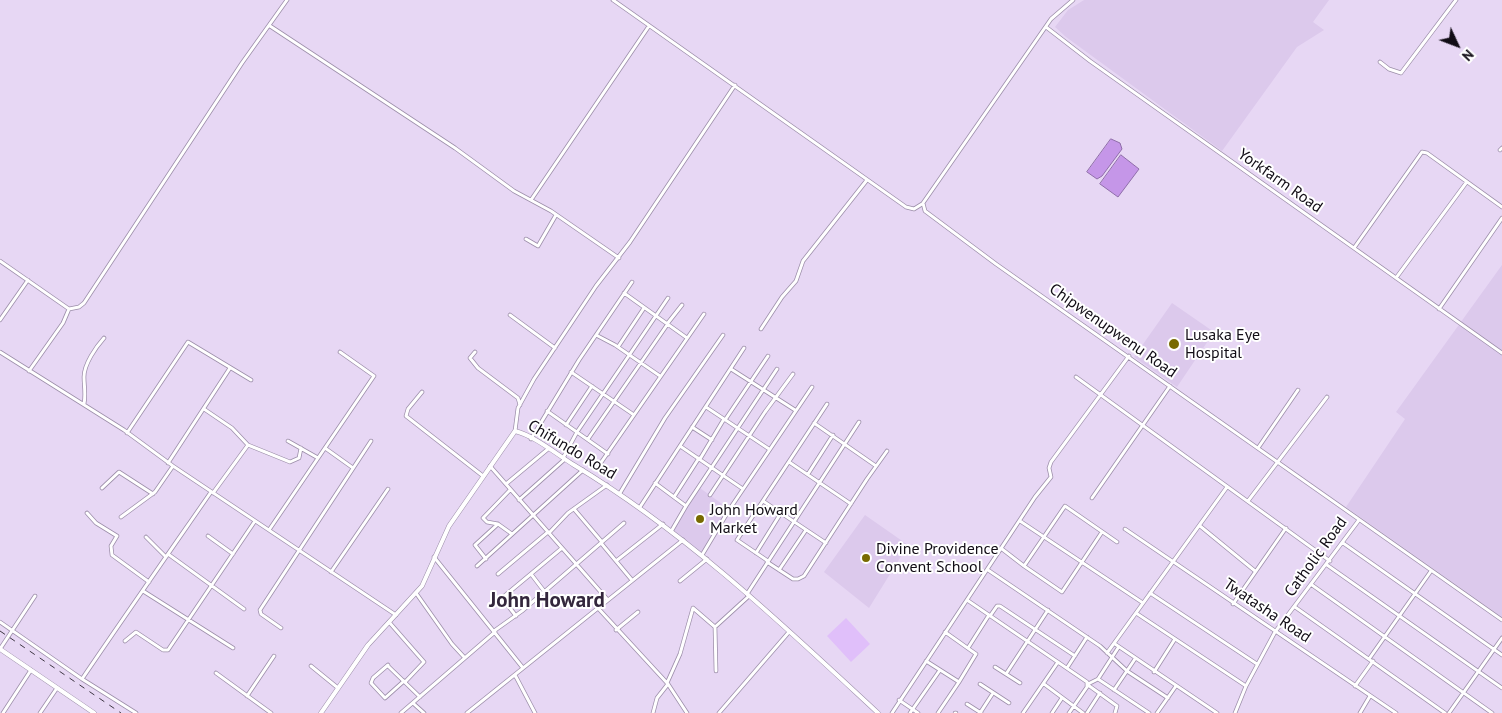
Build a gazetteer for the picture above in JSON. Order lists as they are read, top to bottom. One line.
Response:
{"streets":{"street":["Yorkfarm Road","Chipwenupwenu Road","Chifundo Road","Catholic Road","Twatasha Road"]},"crossings":[["Chipwenupwenu Road","Catholic Road"],["Catholic Road","Twatasha Road"]],"districts":["John Howard"],"places":["Lusaka Eye Hospital","John Howard Market","Divine Providence Convent School"],"north":"bottom right"}
